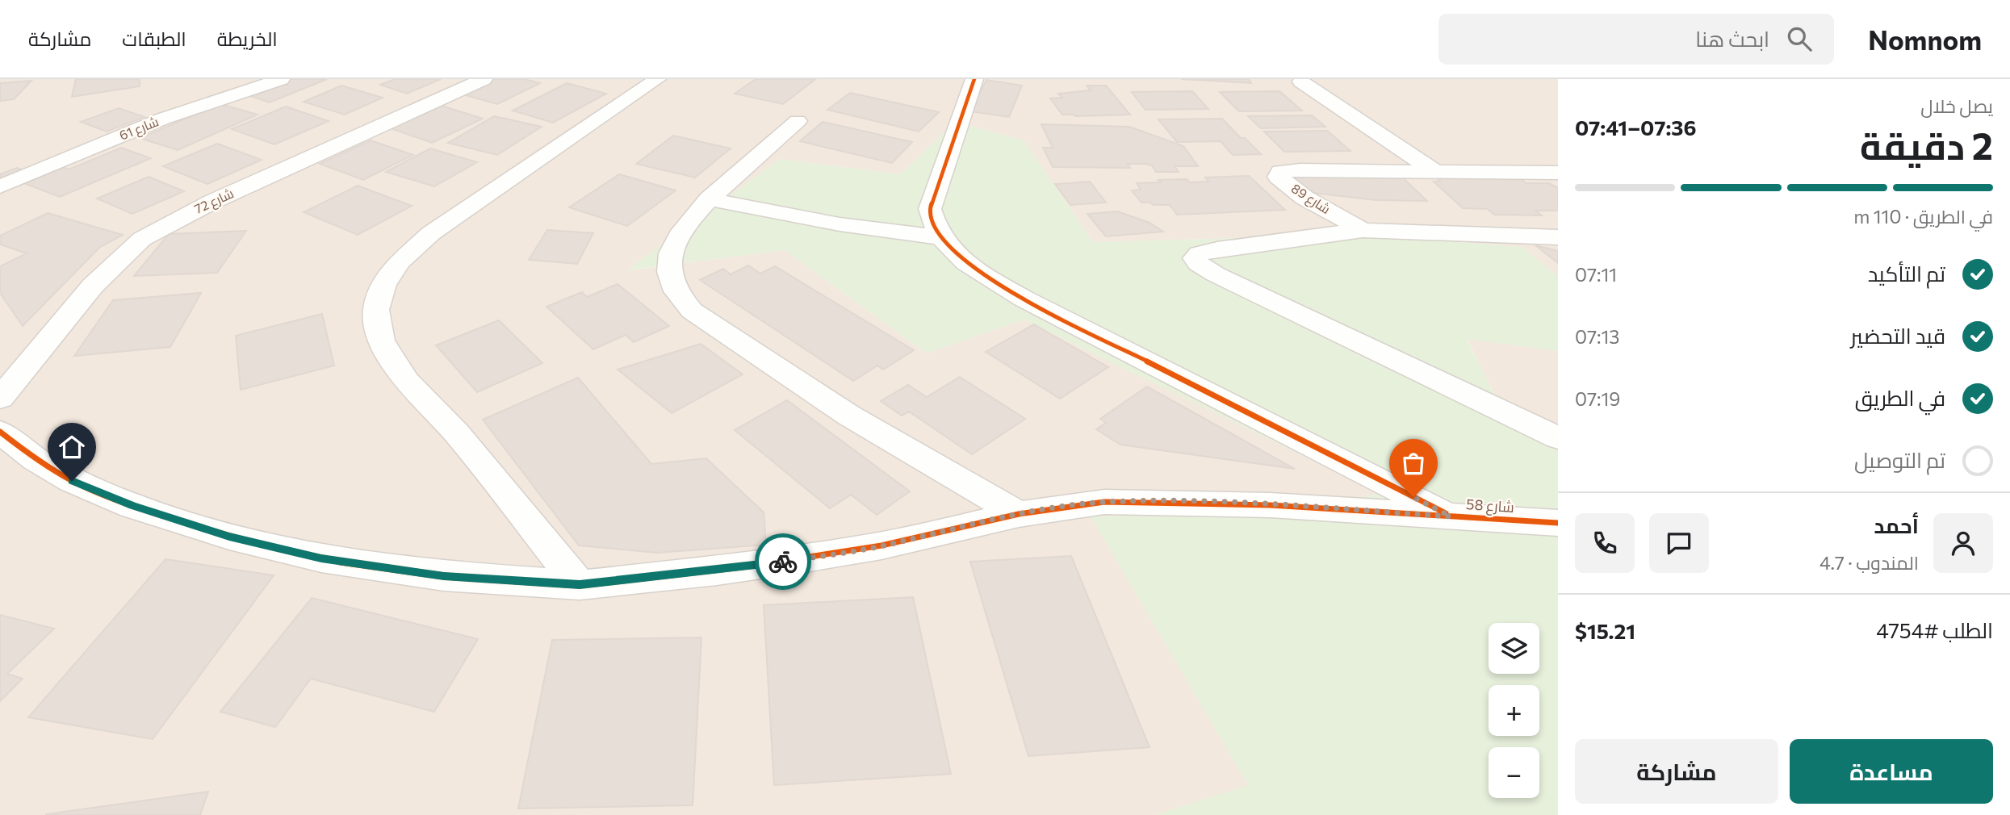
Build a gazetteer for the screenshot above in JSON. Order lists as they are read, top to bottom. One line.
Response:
{"streets":{"street":["شارع 61","شارع 89","شارع 72","شارع 58"]},"page":{"header":"Nomnom","search":"ابحث هنا","nav":["الخريطة","الطبقات","مشاركة"],"heading":["2 دقيقة","يصل خلال","07:36–07:41"],"panel":["أحمد","المندوب · 4.7","الطلب #4754","$15.21"],"bar":"في الطريق · 110 m","list":[["تم التأكيد","07:11"],["قيد التحضير","07:13"],["في الطريق","07:19"],"تم التوصيل"],"map_buttons":["+","−"],"buttons":["مساعدة","مشاركة"]}}
